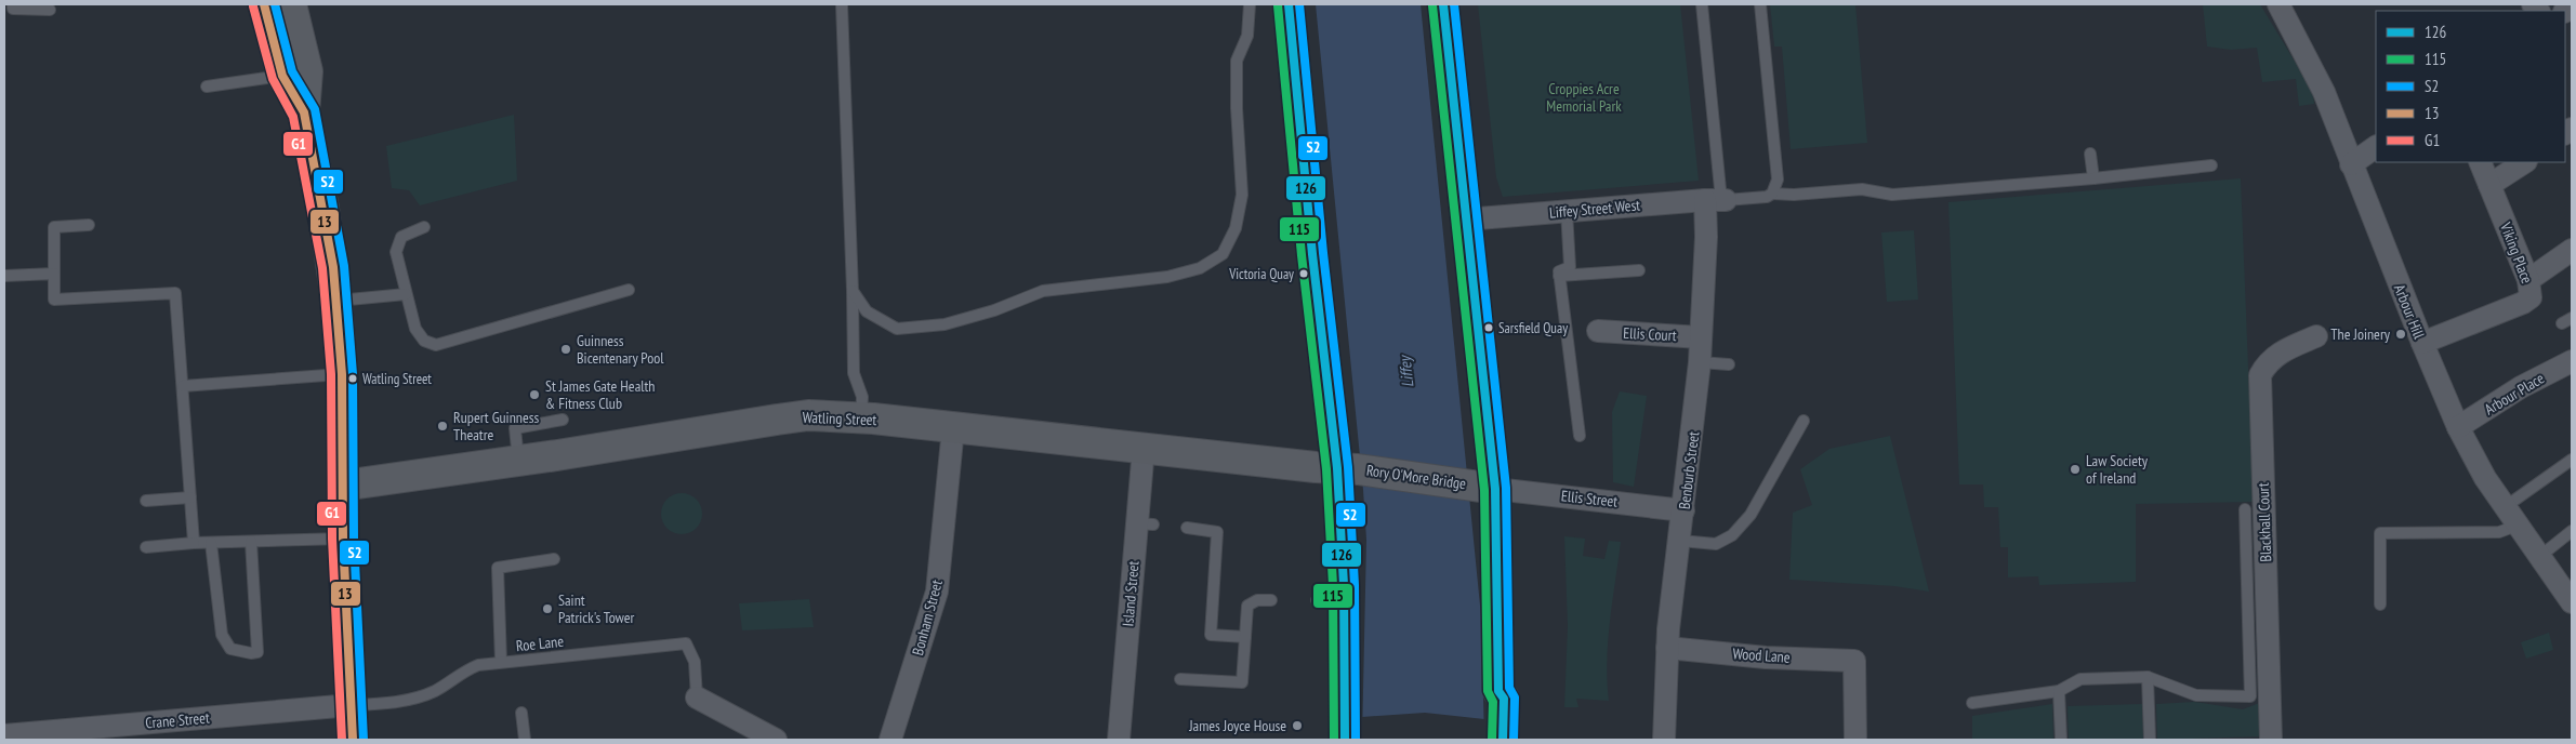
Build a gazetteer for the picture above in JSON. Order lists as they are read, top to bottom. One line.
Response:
{"streets":{"main road":["Watling Street","Rory O'More Bridge"],"street":["Liffey Street West","Viking Place","Arbour Hill","Ellis Court","Arbour Place","Benburb Street","Ellis Street","Blackhall Court","Island Street","Bonham Street","Wood Lane","Crane Street"],"lane":["Roe Lane"]},"crossings":[["Liffey Street West","Benburb Street"],["Viking Place","Arbour Hill"],["Arbour Hill","Arbour Place"],["Ellis Court","Benburb Street"],["Watling Street","Rory O'More Bridge"],["Watling Street","Island Street"],["Watling Street","Bonham Street"],["Benburb Street","Ellis Street"],["Benburb Street","Wood Lane"],["Rory O'More Bridge","Ellis Street"],["Roe Lane","Crane Street"]],"water":["Liffey"],"parks":["Croppies Acre Memorial Park"],"places":["Victoria Quay","Sarsfield Quay","The Joinery","Guinness Bicentenary Pool","Watling Street","St James Gate Health & Fitness Club","Rupert Guinness Theatre","Law Society of Ireland","Saint Patrick's Tower","James Joyce House"],"lines":["transit line 126","transit line S2","transit line 13","transit line 115","transit line G1"],"legend":["126","115","S2","13","G1"]}
